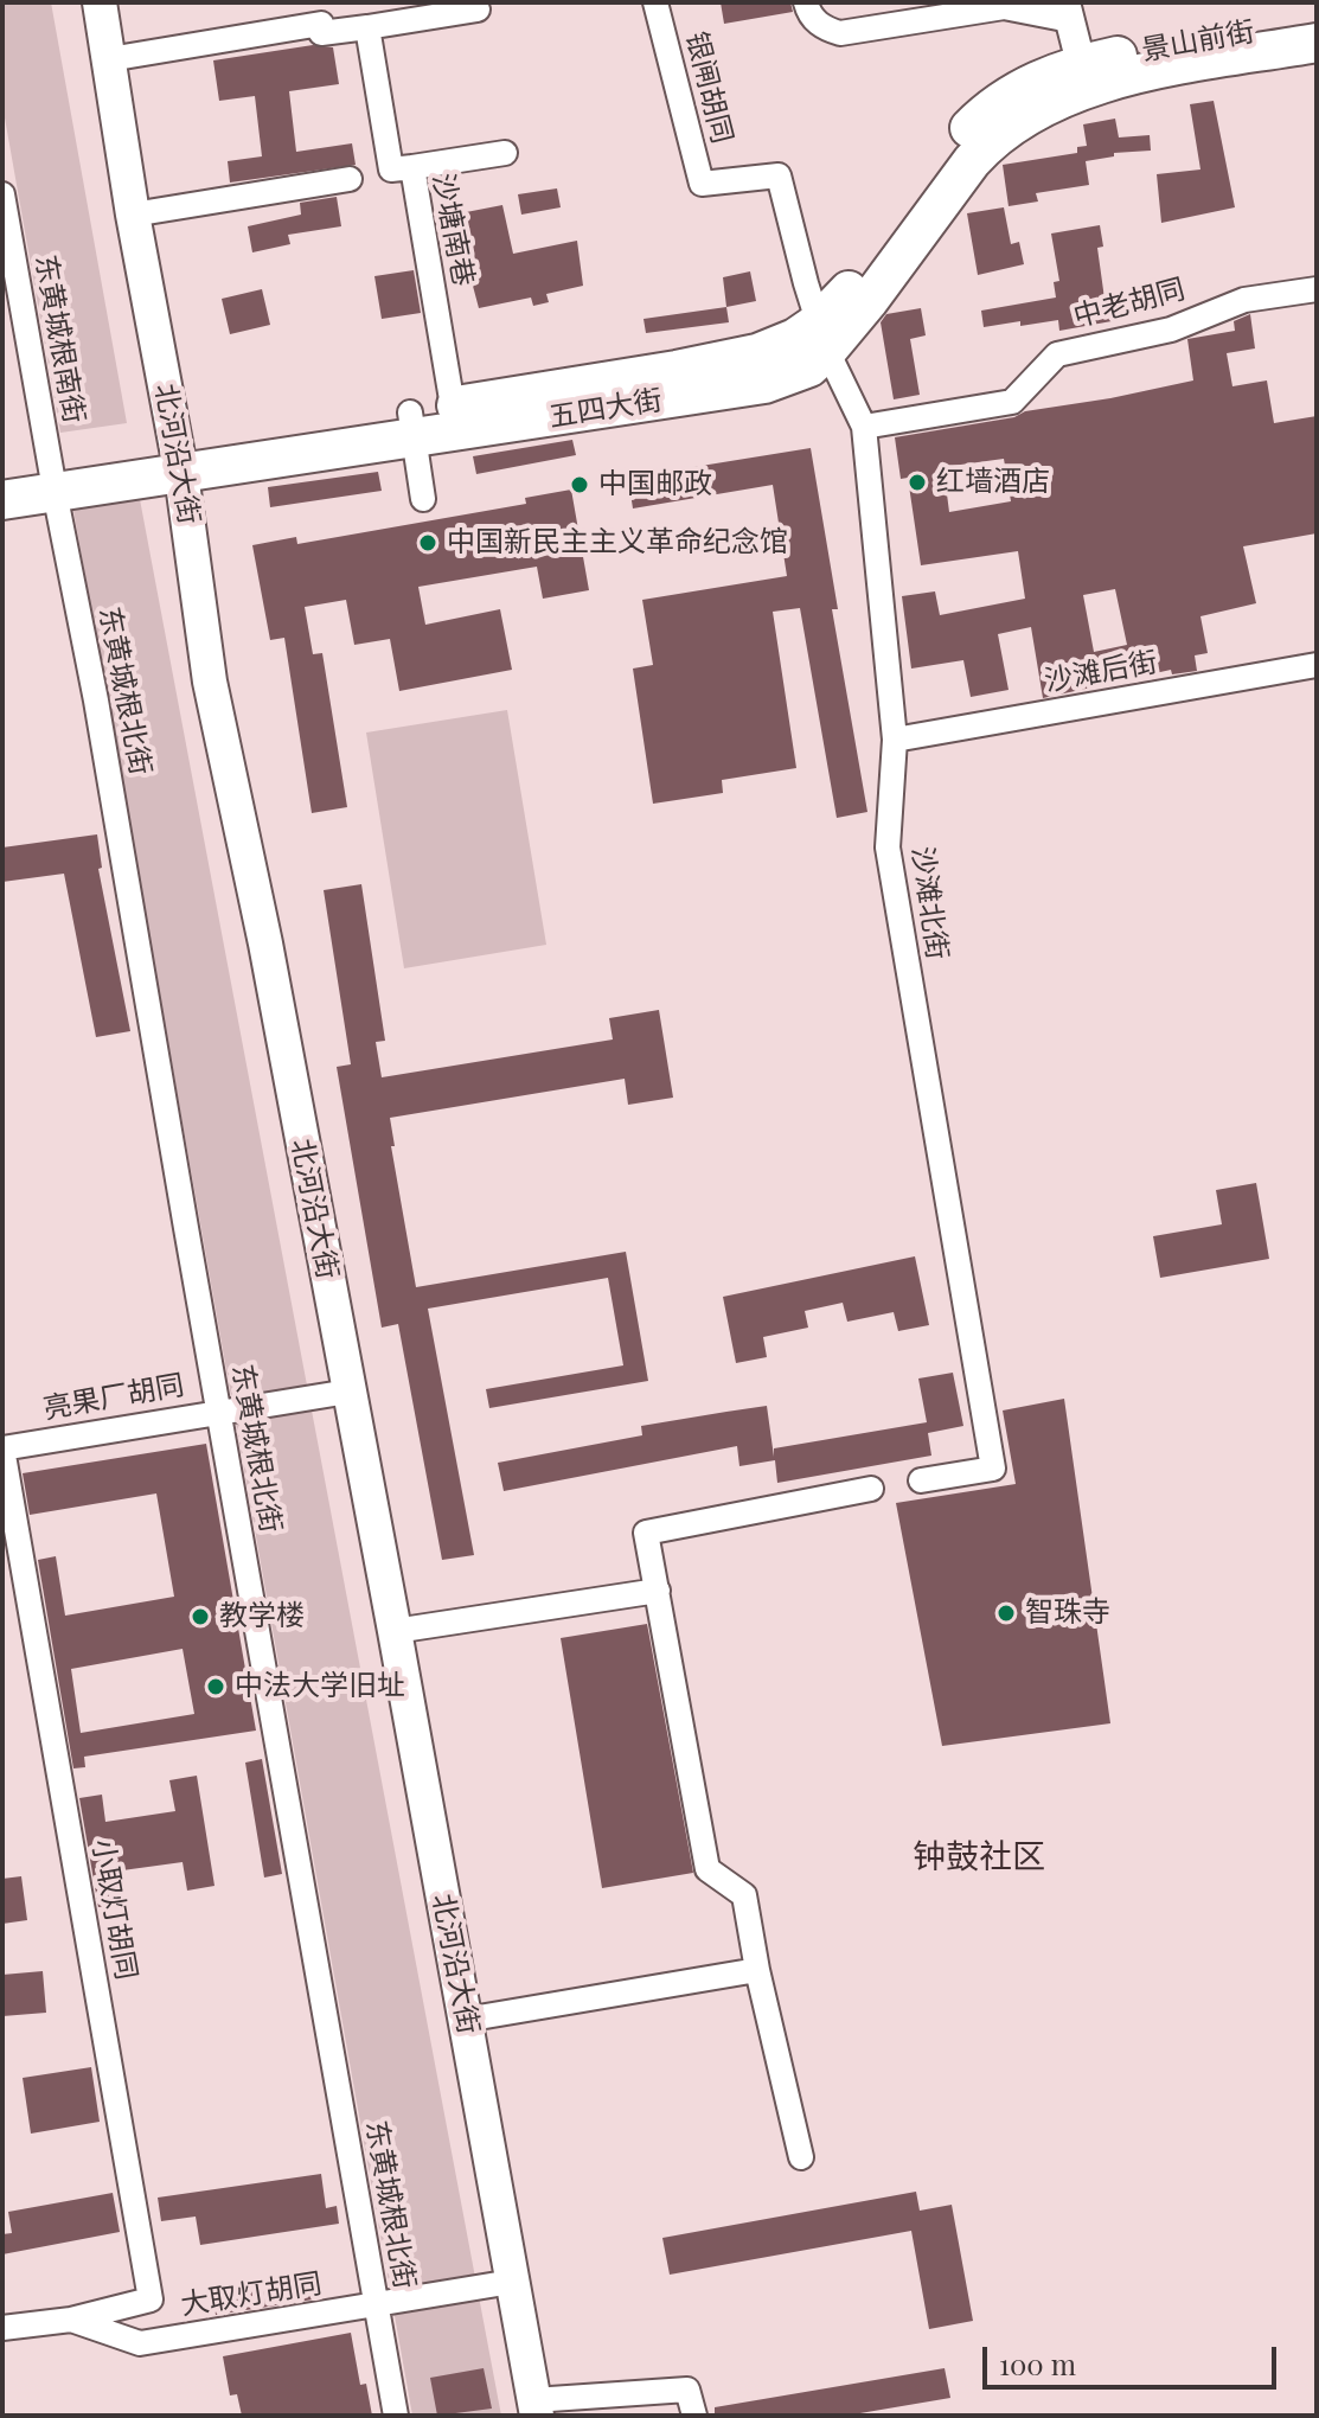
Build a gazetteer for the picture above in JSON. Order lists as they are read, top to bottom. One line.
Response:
{"streets":{"main road":["景山前街","五四大街","北河沿大街"],"street":["银闸胡同","沙塘南巷","中老胡同","东黄城根南街","沙滩后街","东黄城根北街","沙滩北街","亮果厂胡同","小取灯胡同","大取灯胡同"]},"crossings":[["景山前街","五四大街"],["银闸胡同","五四大街"],["银闸胡同","沙滩北街"],["沙塘南巷","五四大街"],["中老胡同","沙滩北街"],["东黄城根南街","五四大街"],["东黄城根南街","东黄城根北街"],["五四大街","北河沿大街"],["五四大街","东黄城根北街"],["五四大街","沙滩北街"],["北河沿大街","亮果厂胡同"],["北河沿大街","大取灯胡同"],["沙滩后街","沙滩北街"],["东黄城根北街","亮果厂胡同"],["东黄城根北街","大取灯胡同"],["亮果厂胡同","小取灯胡同"],["小取灯胡同","大取灯胡同"]],"districts":["钟鼓社区"],"places":["红墙酒店","中国邮政","中国新民主主义革命纪念馆","智珠寺","教学楼","中法大学旧址"],"scale_bar":"100 m"}
